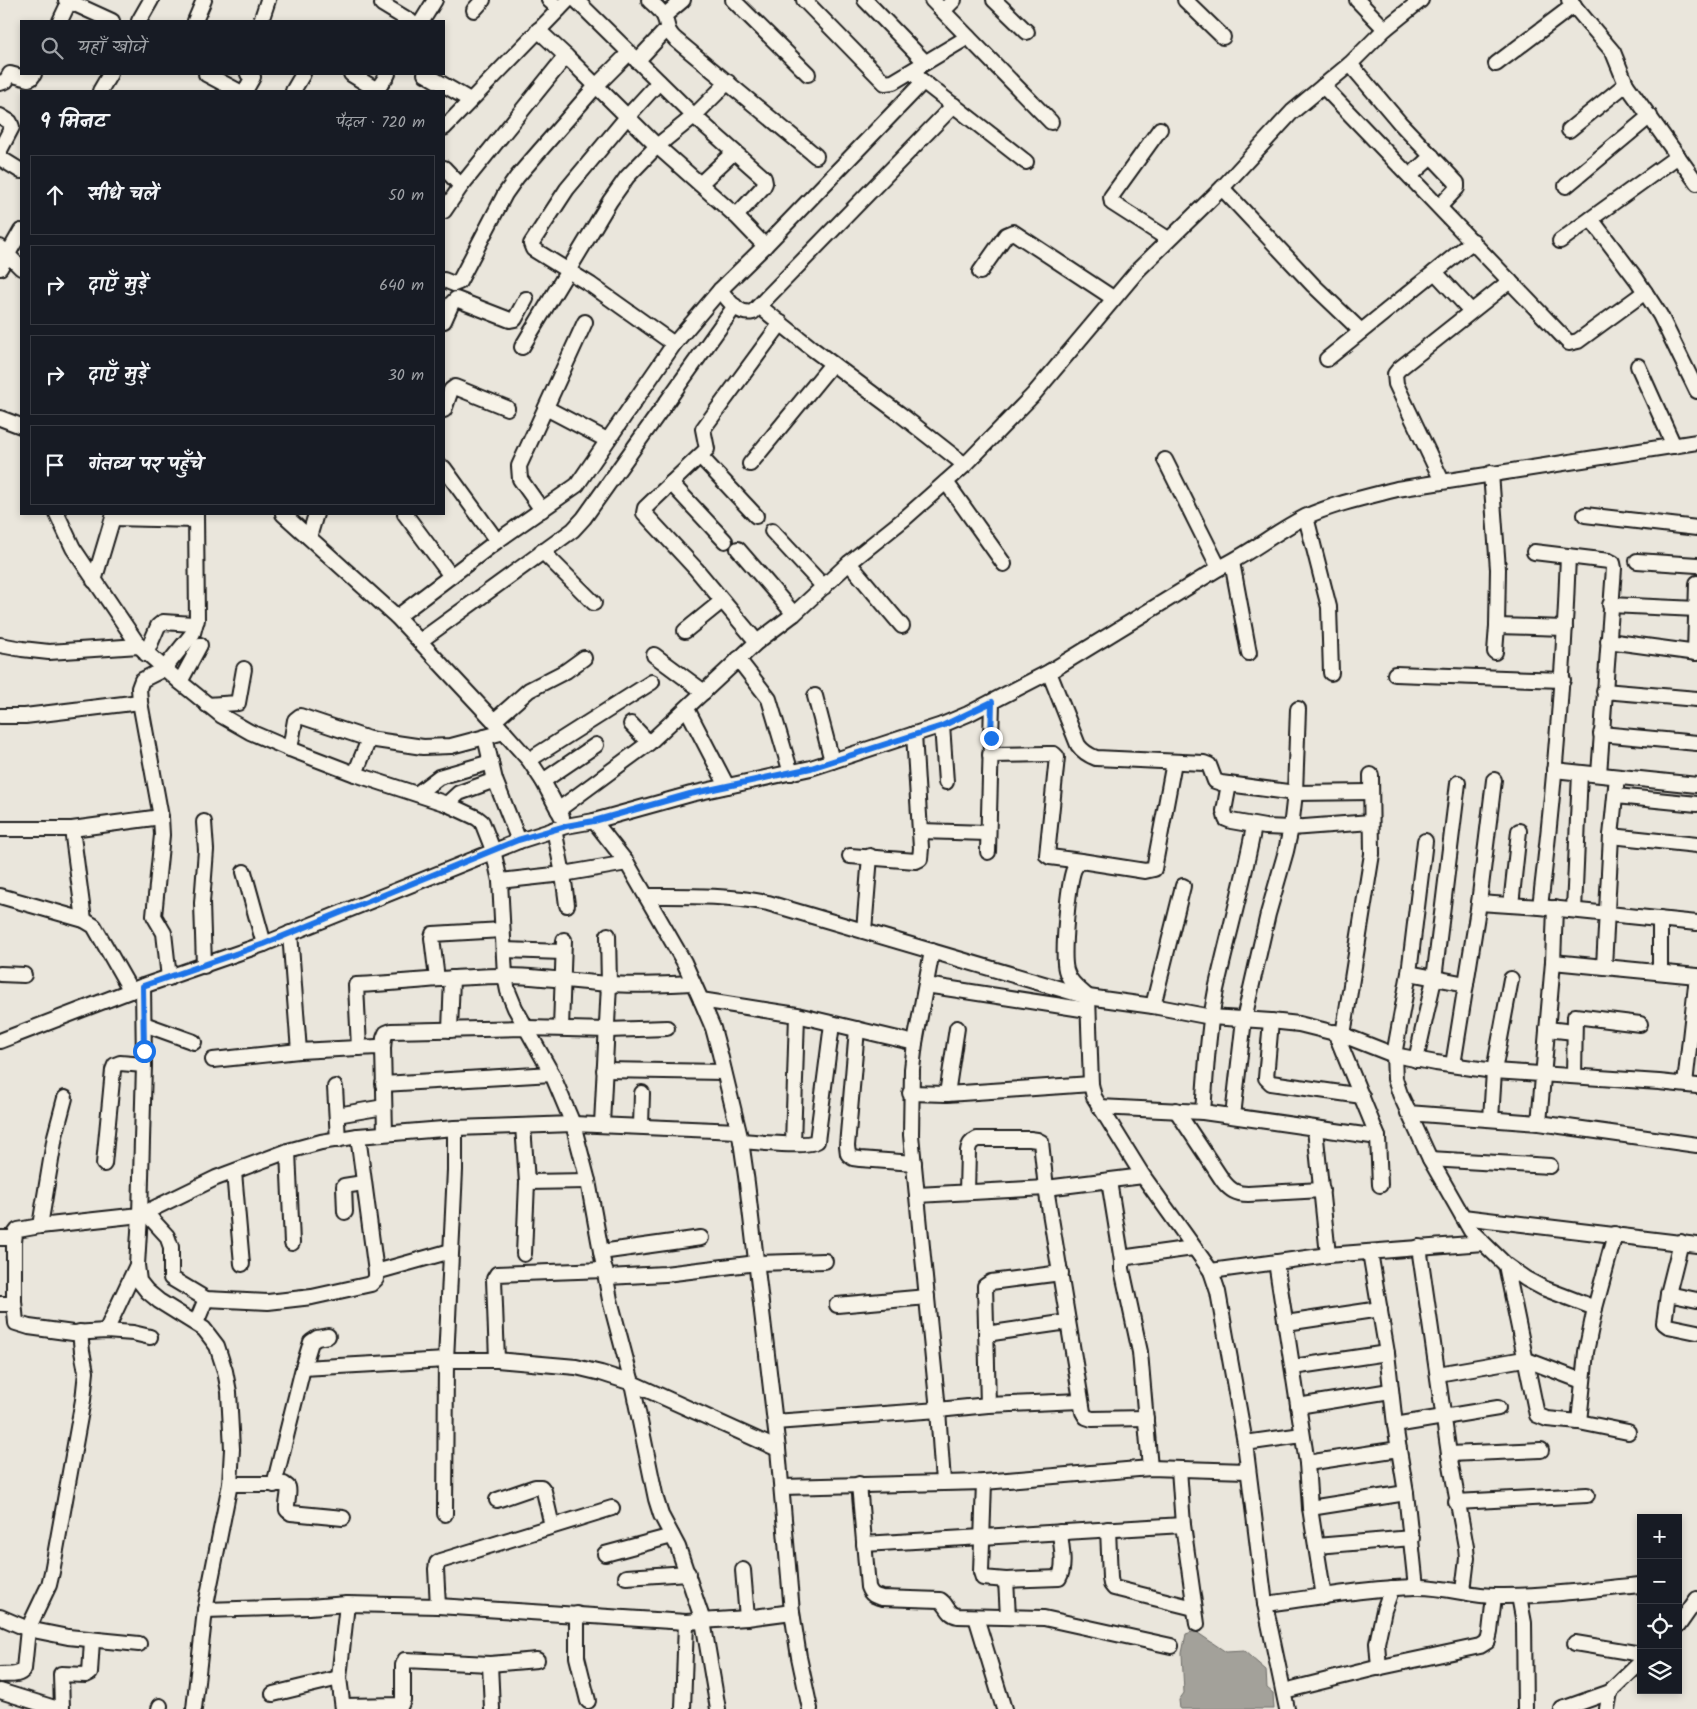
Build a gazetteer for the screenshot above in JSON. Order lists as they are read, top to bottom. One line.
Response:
{"page":{"search":"यहाँ खोजें","heading":["9 मिनट","पैदल · 720 m"],"list":[["सीधे चलें","50 m"],["दाएँ मुड़ें","640 m"],["दाएँ मुड़ें","30 m"],"गंतव्य पर पहुँचे"],"map_buttons":["+","−"]}}
